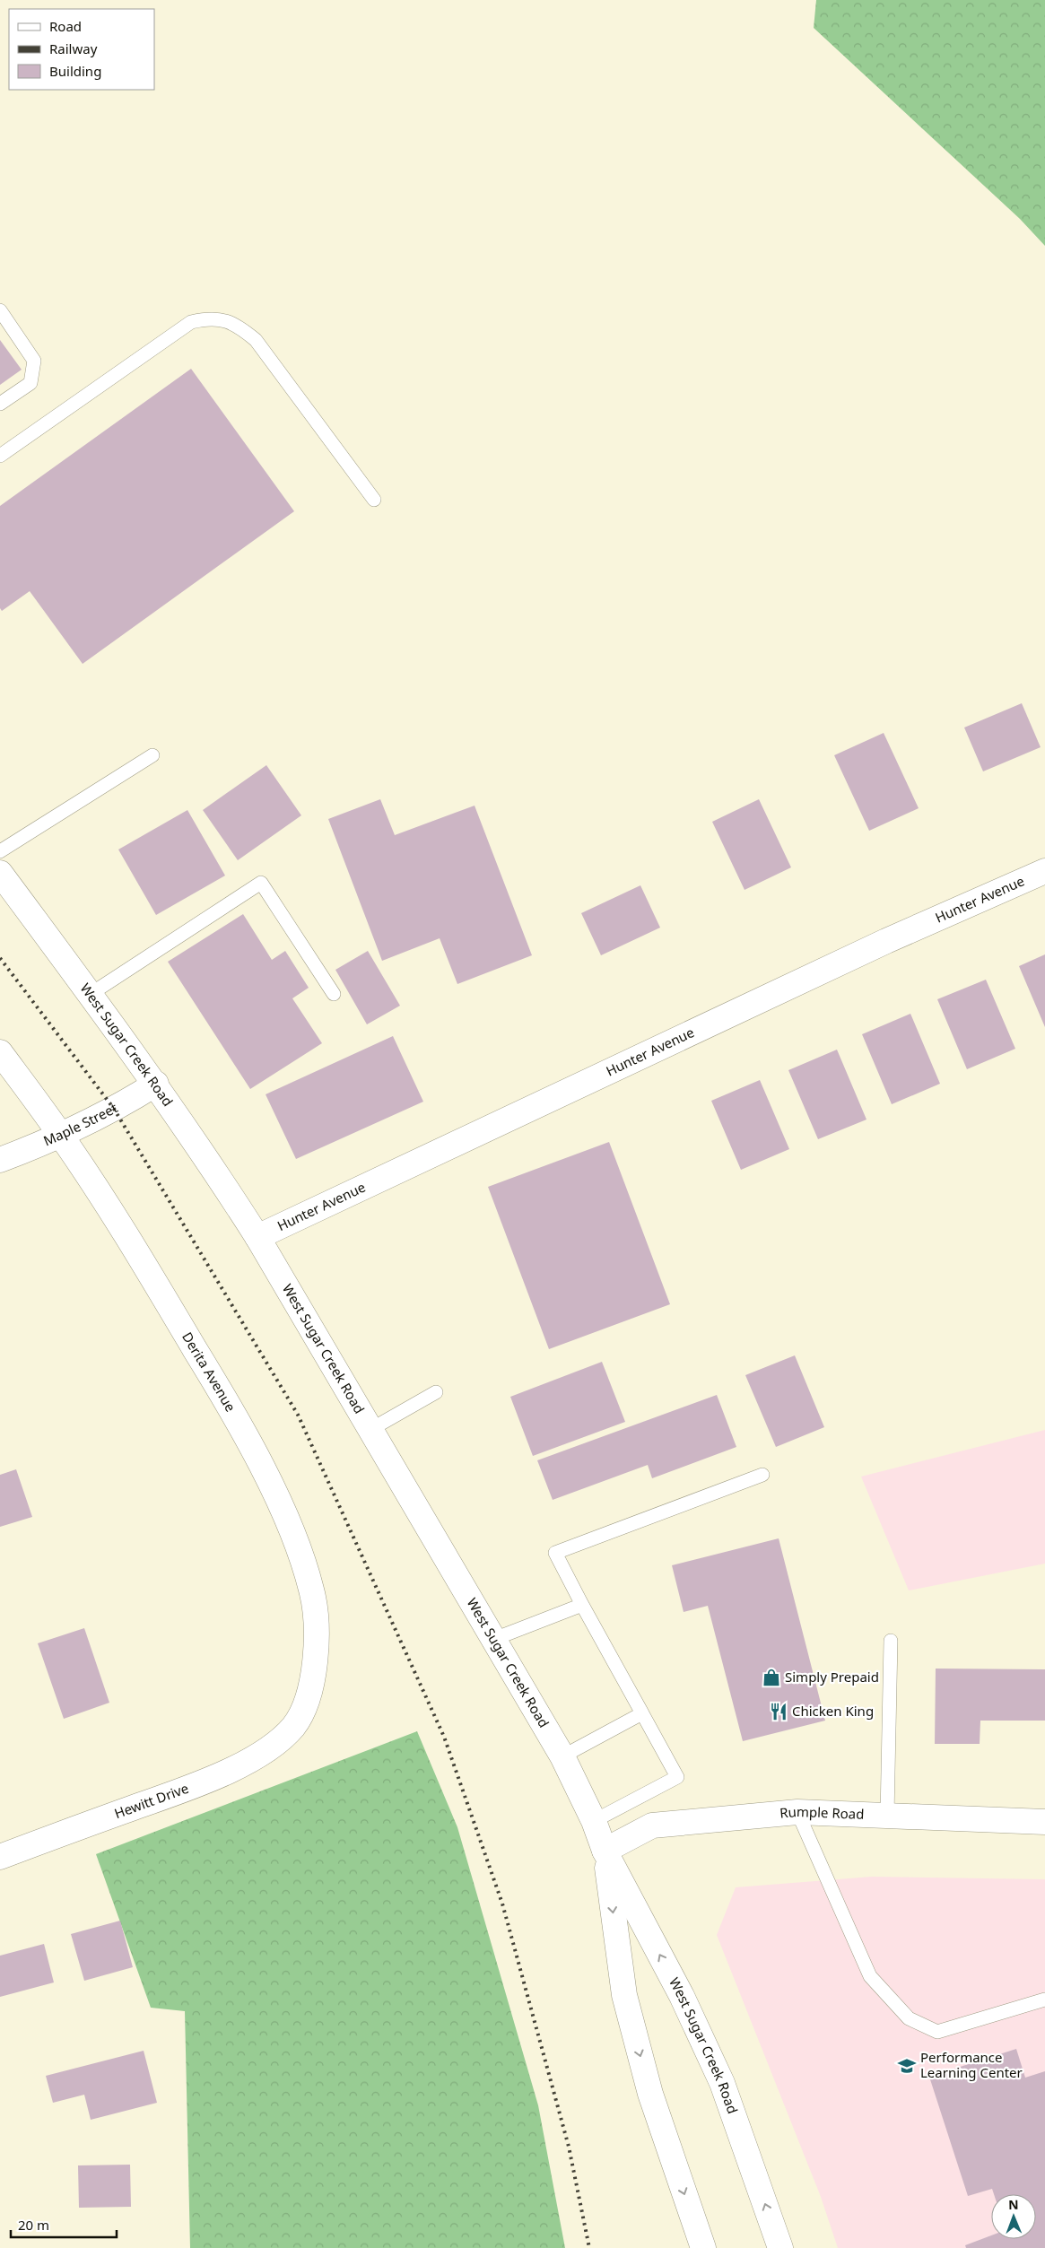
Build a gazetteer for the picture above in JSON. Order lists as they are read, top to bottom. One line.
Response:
{"streets":{"street":["Hunter Avenue","West Sugar Creek Road","Maple Street","Derita Avenue","Hewitt Drive","Rumple Road"]},"crossings":[["Hunter Avenue","West Sugar Creek Road"],["West Sugar Creek Road","Maple Street"],["West Sugar Creek Road","Rumple Road"],["Maple Street","Derita Avenue"],["Derita Avenue","Hewitt Drive"]],"places":{"shop":["Simply Prepaid"],"restaurant":["Chicken King"],"school or university":["Performance Learning Center"]},"legend":["Road","Railway","Building"],"scale_bar":"20 m","north":"top"}
